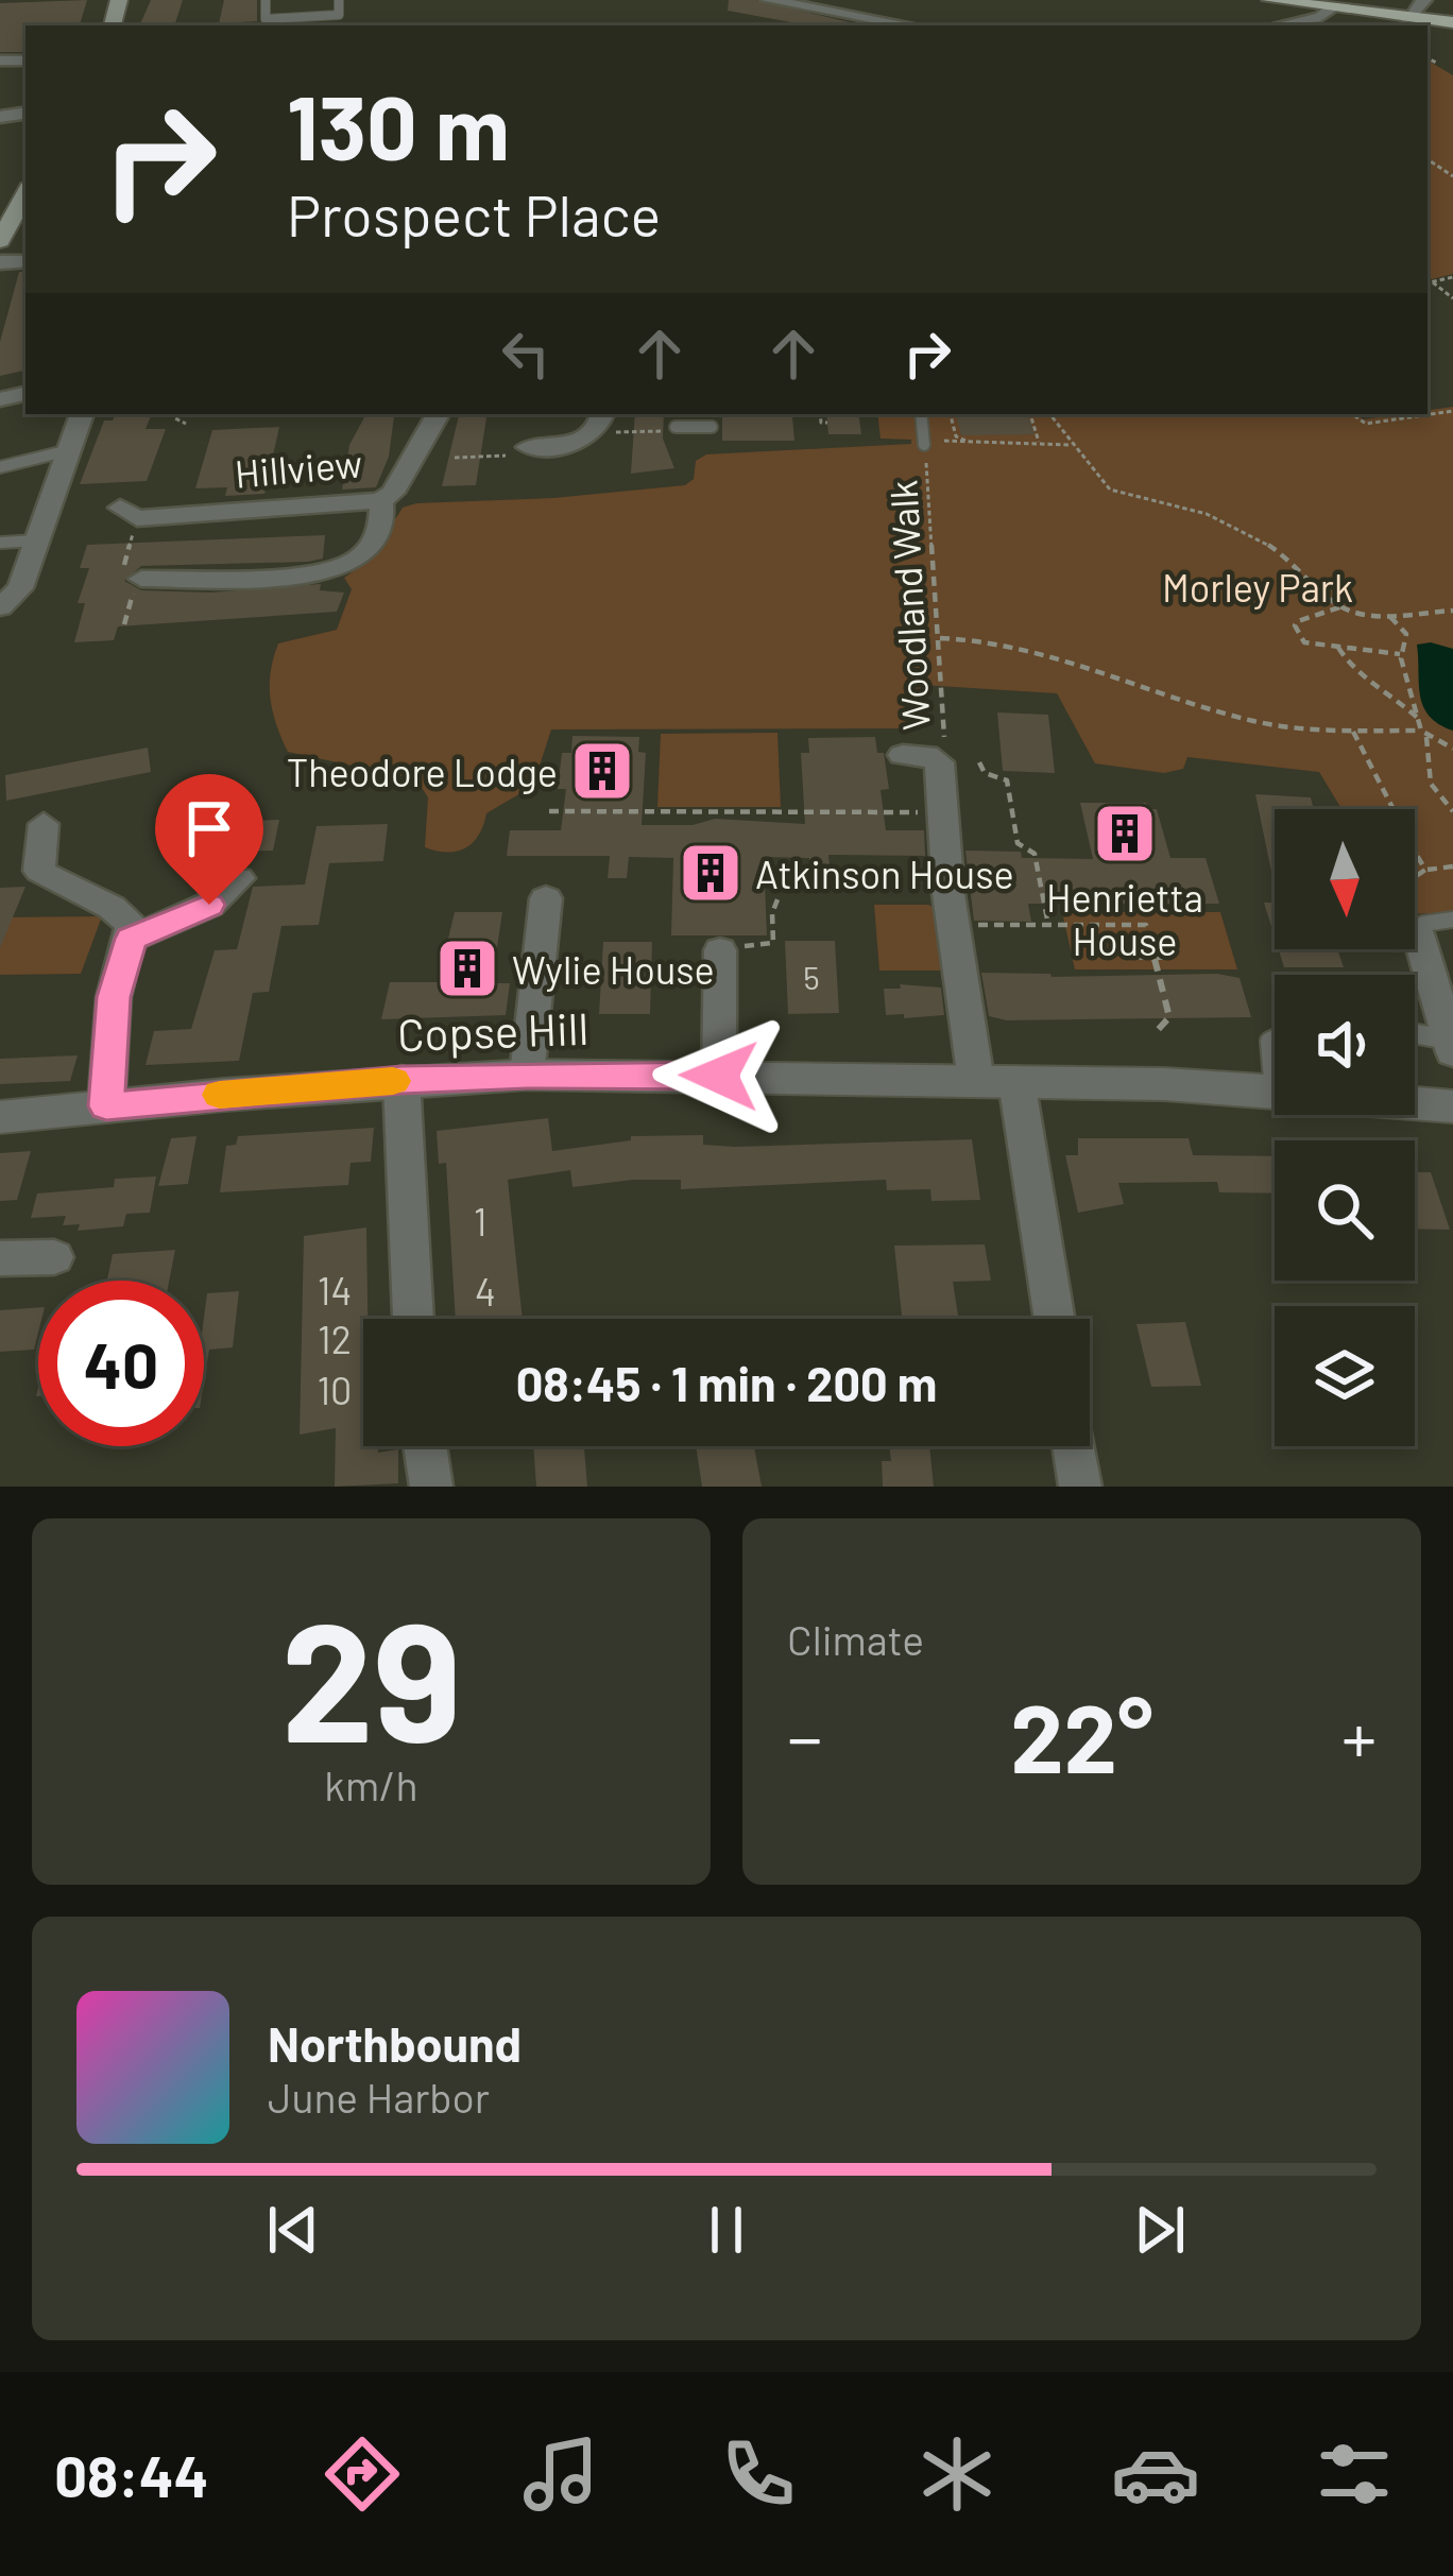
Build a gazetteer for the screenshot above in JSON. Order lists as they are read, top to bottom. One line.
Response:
{"streets":{"street":["Hillview","Copse Hill"],"path":["Woodland Walk"]},"parks":["Morley Park"],"places":{"building":["Theodore Lodge","Henrietta House","Atkinson House","Wylie House"]},"house_numbers":["5","1","14","4","12","10"],"north":"bottom","page":{"turn":["130 m","Prospect Place"],"limit":"40","trip":"08:45 · 1 min · 200 m","tile":[["29","km/h"],"Climate"],"heat":["−","22°","+"],"song":["Northbound","June Harbor"],"tabs":"08:44"}}
